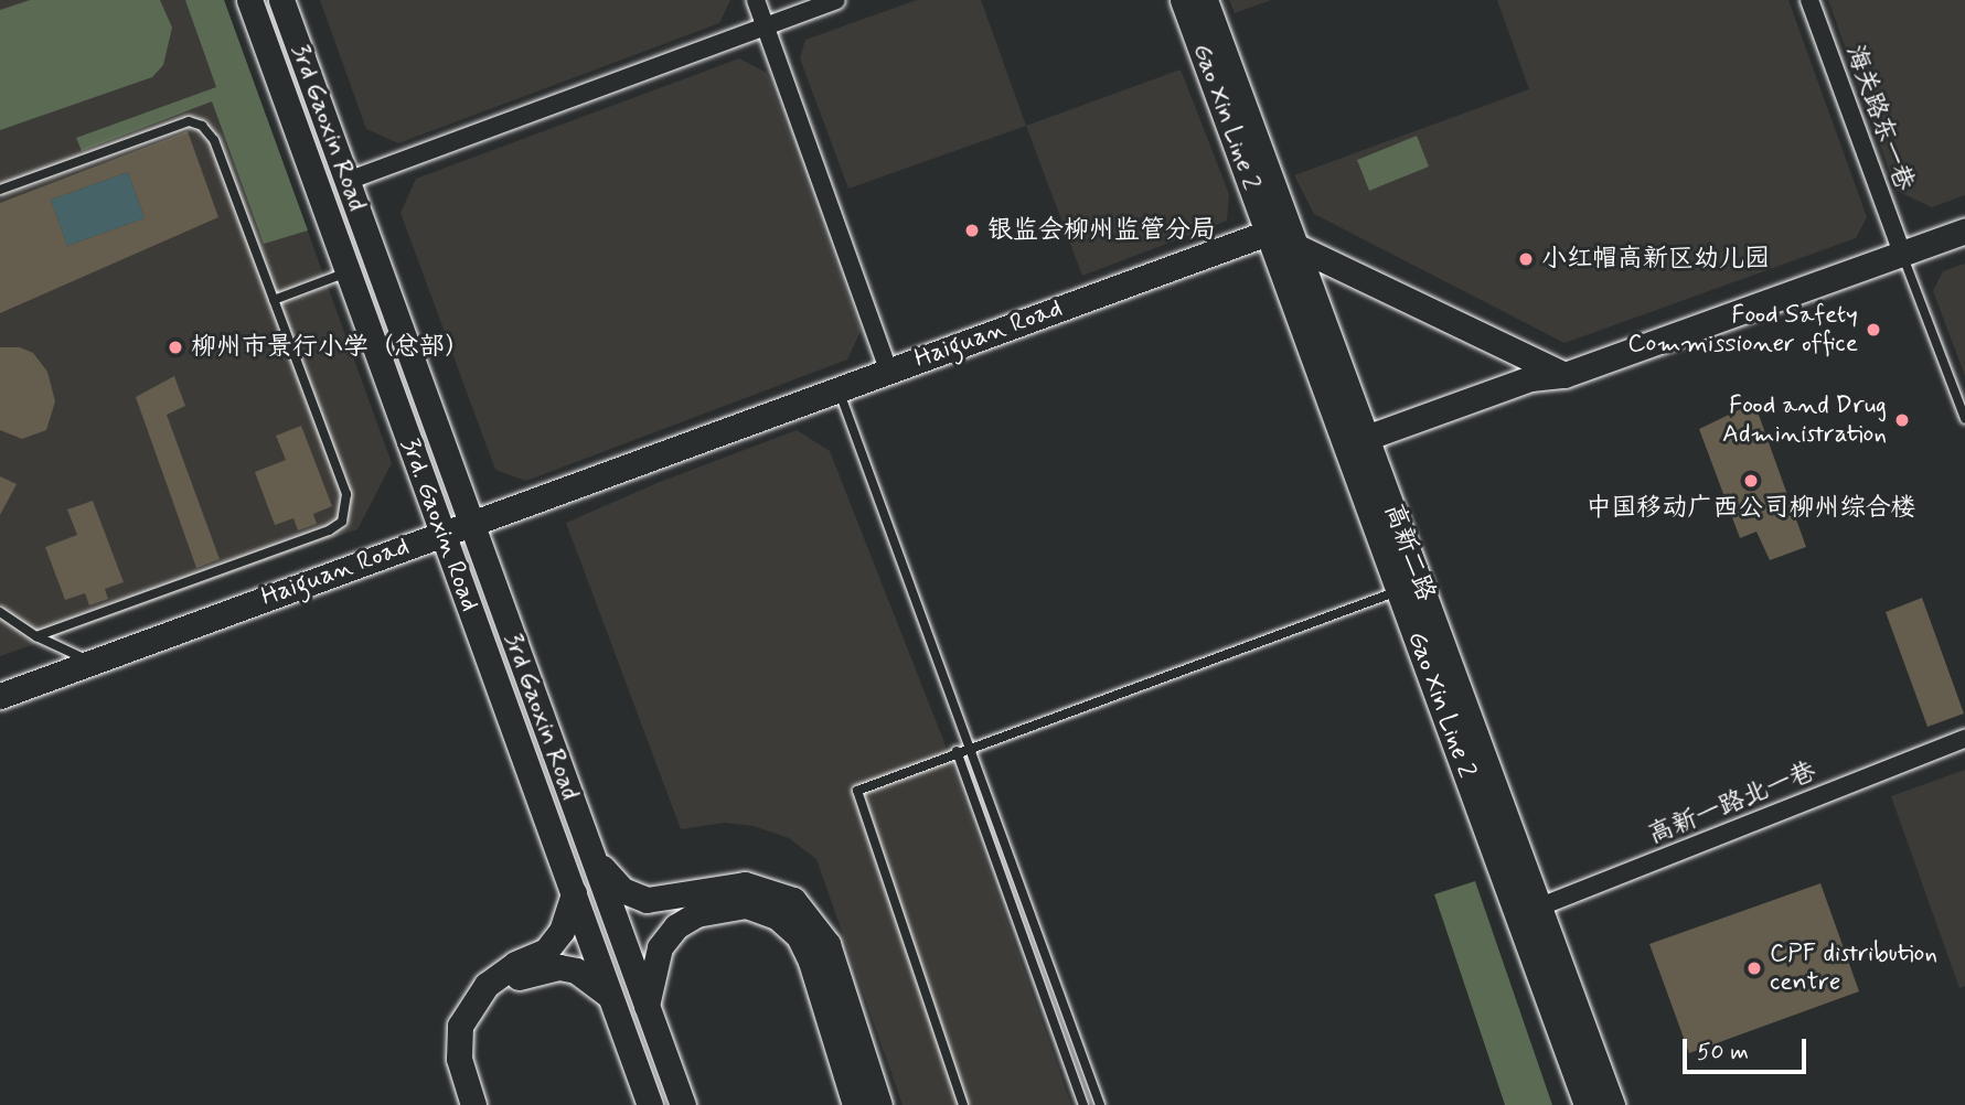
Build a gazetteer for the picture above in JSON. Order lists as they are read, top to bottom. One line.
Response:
{"streets":{"street":["Gao Xin Line 2","海关路东一巷","3rd Gaoxin Road","Haiguan Road","3rd. Gaoxin Road","高新二路","高新一路北一巷"]},"crossings":[["Gao Xin Line 2","Haiguan Road"],["Gao Xin Line 2","高新二路"],["Gao Xin Line 2","高新一路北一巷"],["3rd Gaoxin Road","Haiguan Road"],["Haiguan Road","3rd. Gaoxin Road"]],"places":["银监会柳州监管分局","小红帽高新区幼儿园","Food Safety Commissioner office","柳州市景行小学（总部）","Food and Drug Administration","中国移动广西公司柳州综合楼","CPF distribution centre"],"scale_bar":"50 m"}
